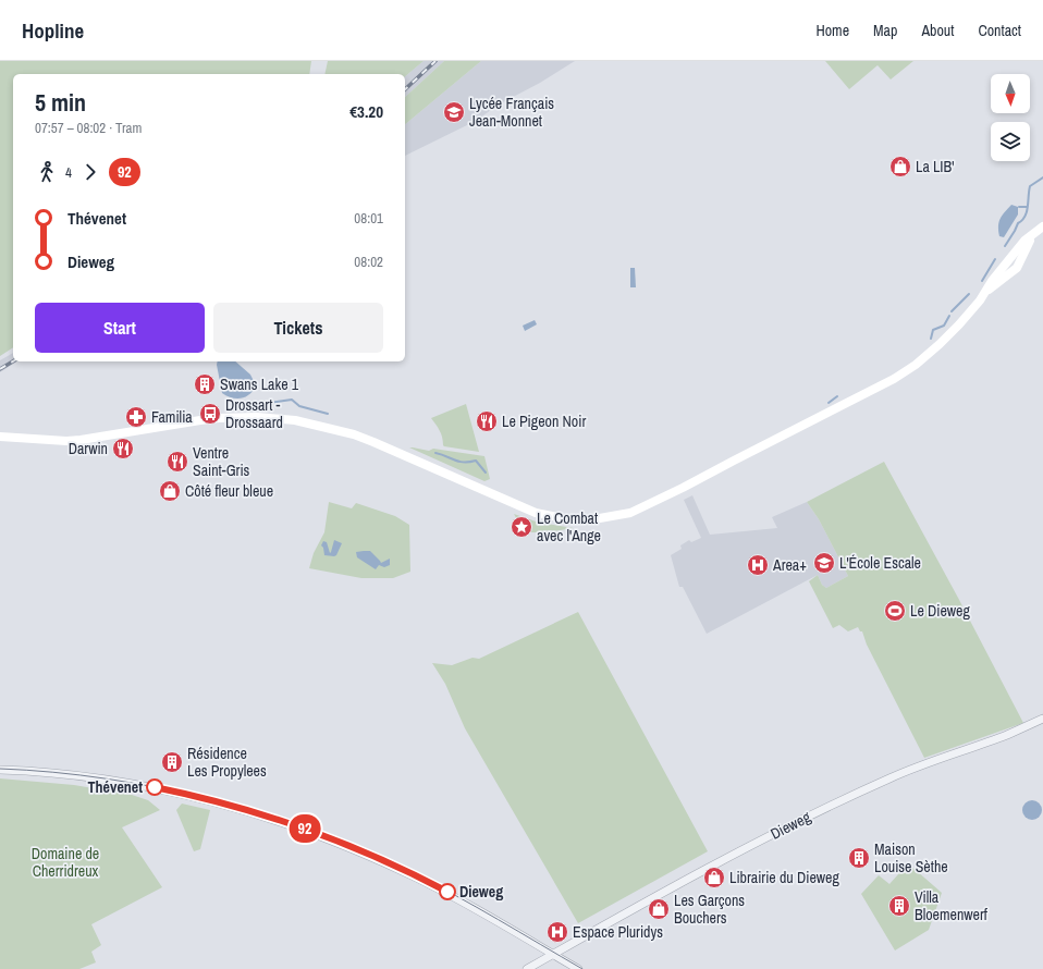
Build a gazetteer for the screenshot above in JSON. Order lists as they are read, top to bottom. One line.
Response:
{"streets":{"street":["Dieweg"]},"parks":["Domaine de Cherridreux"],"places":{"school or university":["Lycée Français Jean-Monnet","L'École Escale"],"shop":["La LIB'","Côté fleur bleue","Librairie du Dieweg","Les Garçons Bouchers"],"building":["Swans Lake 1","Résidence Les Propylees","Maison Louise Sèthe","Villa Bloemenwerf"],"bus stop":["Drossart - Drossaard"],"pharmacy":["Familia"],"restaurant":["Le Pigeon Noir","Darwin","Ventre Saint-Gris"],"place":["Le Combat avec l'Ange"],"hospital":["Area+","Espace Pluridys"],"sports":["Le Dieweg"],"other":["Thévenet","Dieweg"]},"lines":["tram line 92"],"north":"bottom","page":{"header":"Hopline","nav":["Home","Map","About","Contact"],"on_map":"92","heading":["5 min","07:57 – 08:02 · Tram","€3.20"],"legs":["4","92"],"list":[{"name":"Thévenet","value":"08:01"},{"name":"Dieweg","value":"08:02"}],"buttons":["Start","Tickets"]}}
